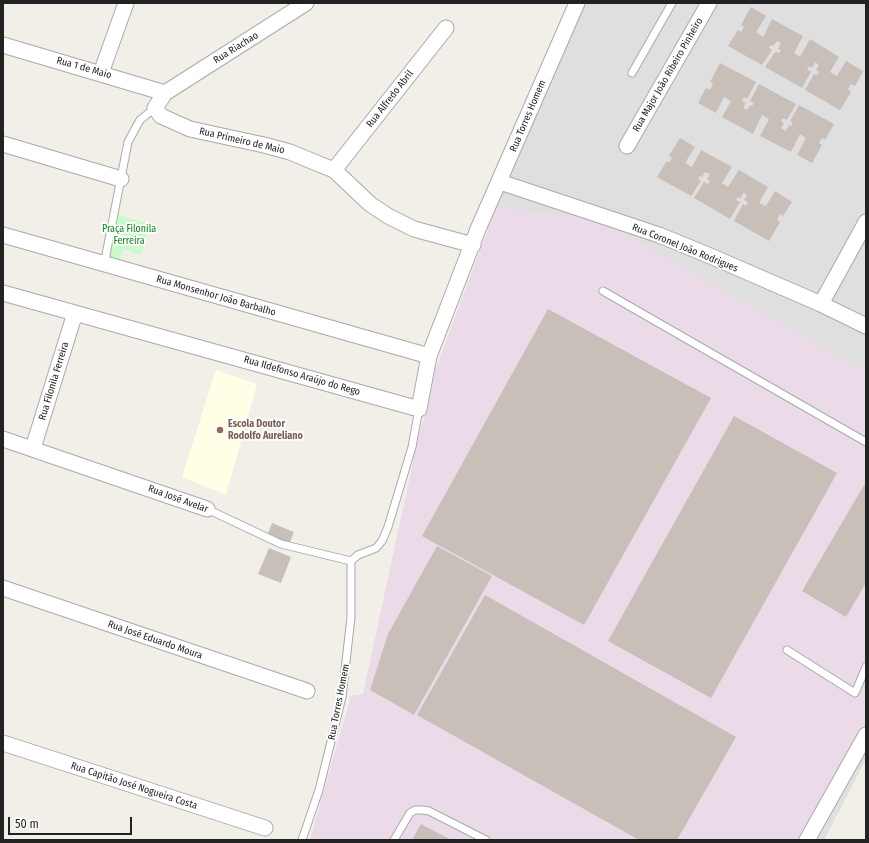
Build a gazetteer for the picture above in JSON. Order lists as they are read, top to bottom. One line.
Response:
{"streets":{"street":["Rua Riachao","Rua 1 de Maio","Rua Major João Ribeiro Pinheiro","Rua Alfredo Abril","Rua Torres Homem","Rua Primeiro de Maio","Rua Coronel João Rodrigues","Rua Monsenhor João Barbalho","Rua Ildefonso Araújo do Rego","Rua Filonila Ferreira","Rua José Avelar","Rua José Eduardo Moura","Rua Capitão José Nogueira Costa"]},"crossings":[["Rua Riachao","Rua 1 de Maio"],["Rua Alfredo Abril","Rua Primeiro de Maio"],["Rua Torres Homem","Rua Primeiro de Maio"],["Rua Torres Homem","Rua Coronel João Rodrigues"],["Rua Torres Homem","Rua José Avelar"],["Rua Ildefonso Araújo do Rego","Rua Filonila Ferreira"],["Rua Filonila Ferreira","Rua José Avelar"]],"parks":["Praça Filonila Ferreira"],"places":["Escola Doutor Rodolfo Aureliano"],"scale_bar":"50 m"}
